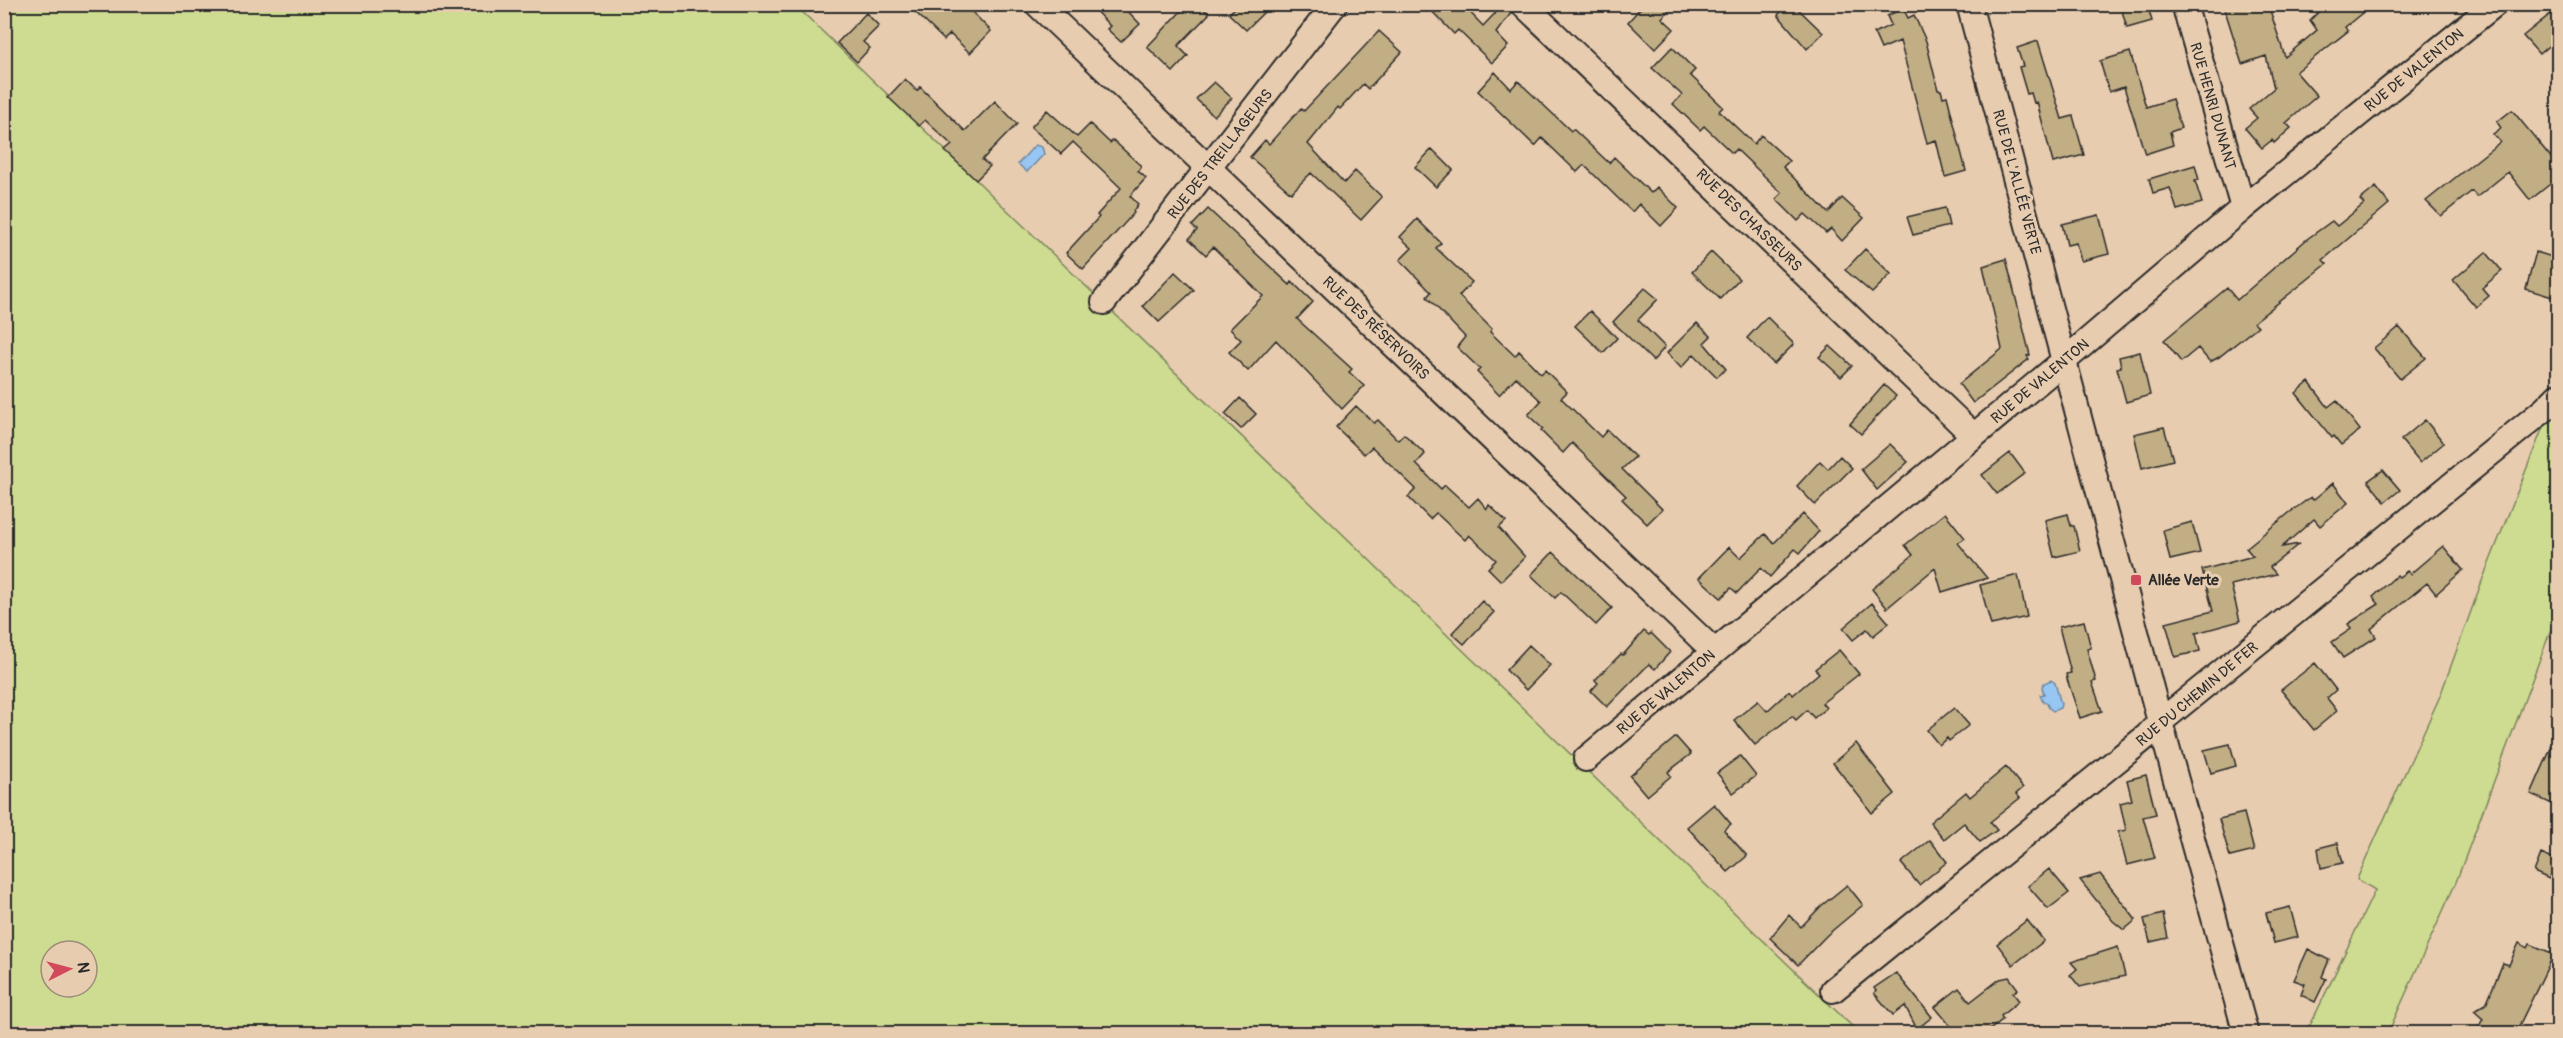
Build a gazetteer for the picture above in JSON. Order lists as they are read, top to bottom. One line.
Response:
{"streets":{"street":["RUE DE VALENTON","RUE HENRI DUNANT","RUE DES TREILLAGEURS","RUE DE L'ALLÉE VERTE","RUE DES CHASSEURS","RUE DES RÉSERVOIRS","RUE DU CHEMIN DE FER"]},"crossings":[["RUE DE VALENTON","RUE HENRI DUNANT"],["RUE DE VALENTON","RUE DE L'ALLÉE VERTE"],["RUE DE VALENTON","RUE DES CHASSEURS"],["RUE DE VALENTON","RUE DES RÉSERVOIRS"],["RUE DES TREILLAGEURS","RUE DES RÉSERVOIRS"]],"places":{"transit":["Allée Verte"]},"north":"right"}
